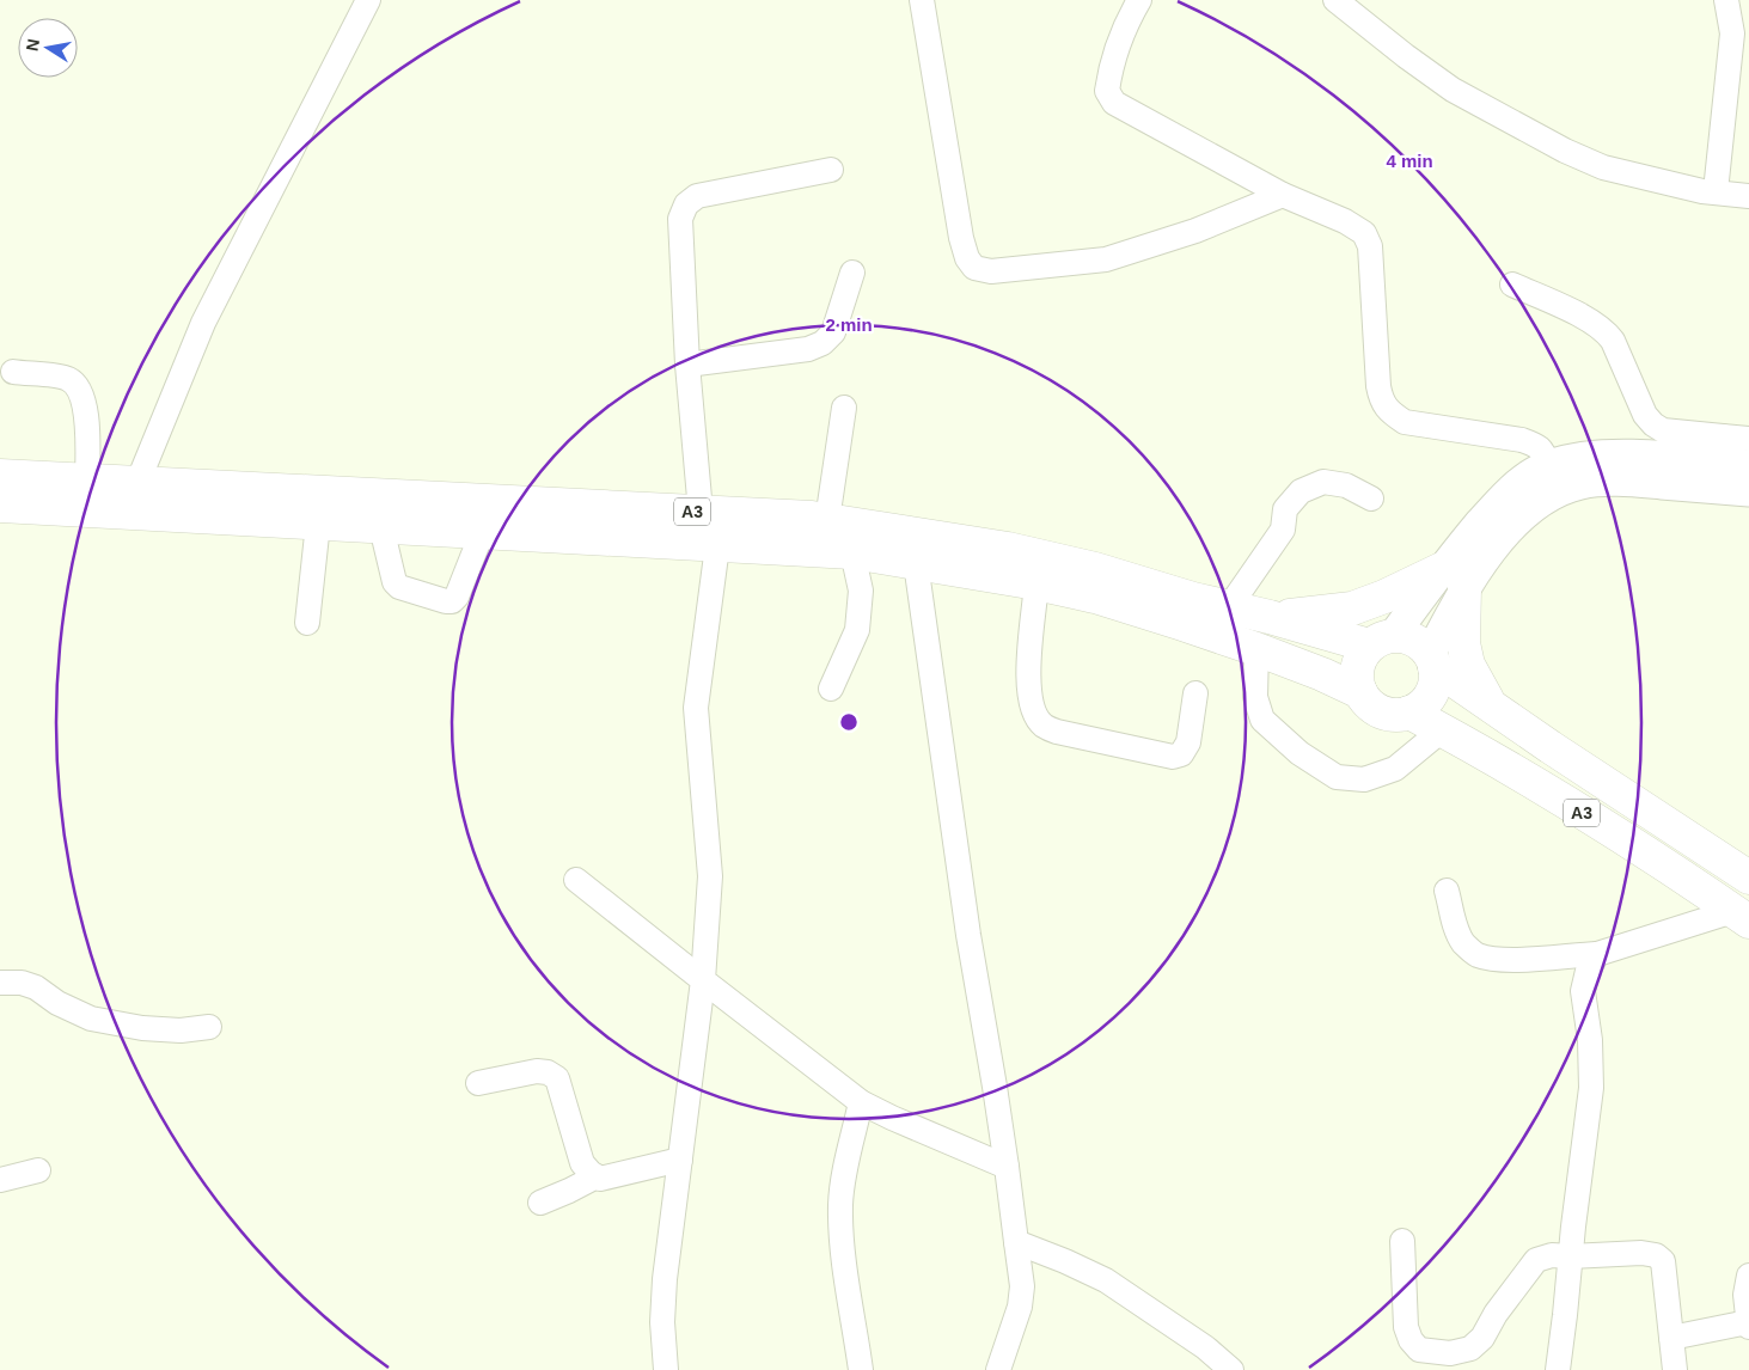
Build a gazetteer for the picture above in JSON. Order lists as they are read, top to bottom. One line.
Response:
{"streets":{"highway":["A3"]},"north":"left","rings":["4 min","2 min"]}
